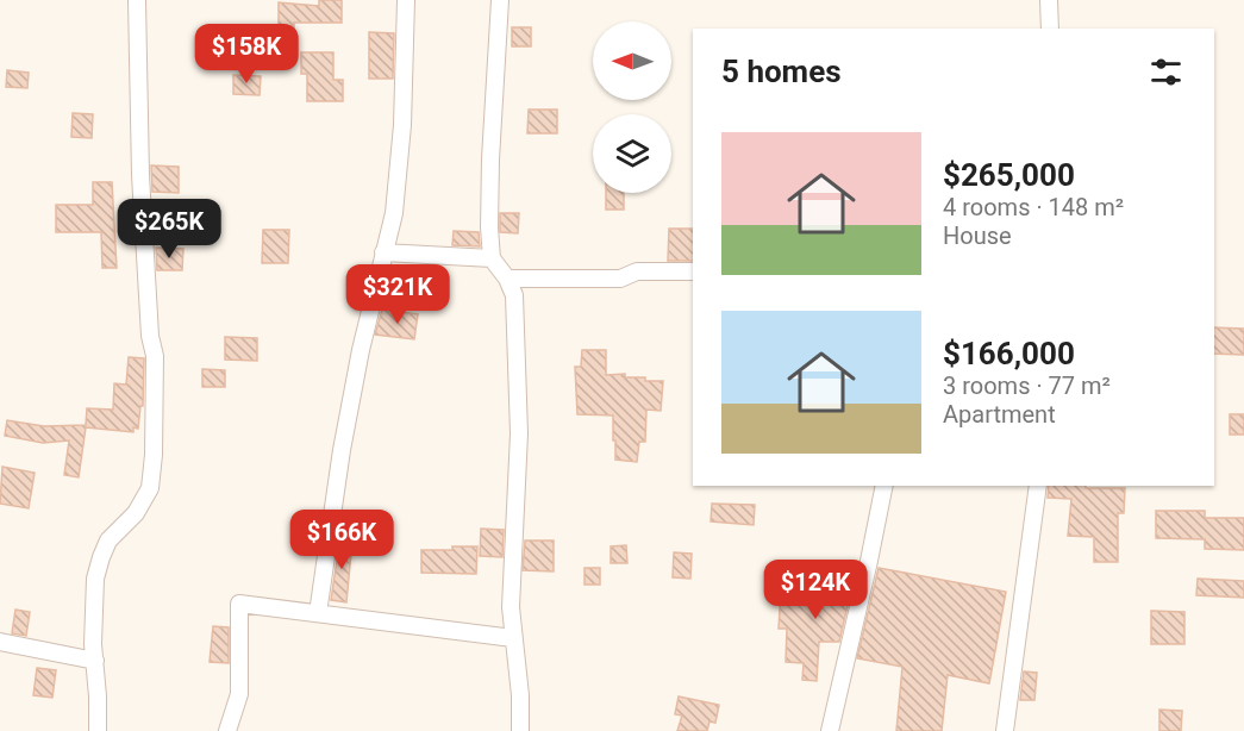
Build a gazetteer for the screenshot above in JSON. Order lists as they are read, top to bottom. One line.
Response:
{"north":"left","page":{"price":["$158K","$265K","$321K","$166K","$124K"],"heading":"5 homes","list":[{"name":"$265,000","note":"4 rooms · 148 m² · House"},{"name":"$166,000","note":"3 rooms · 77 m² · Apartment"}]}}
